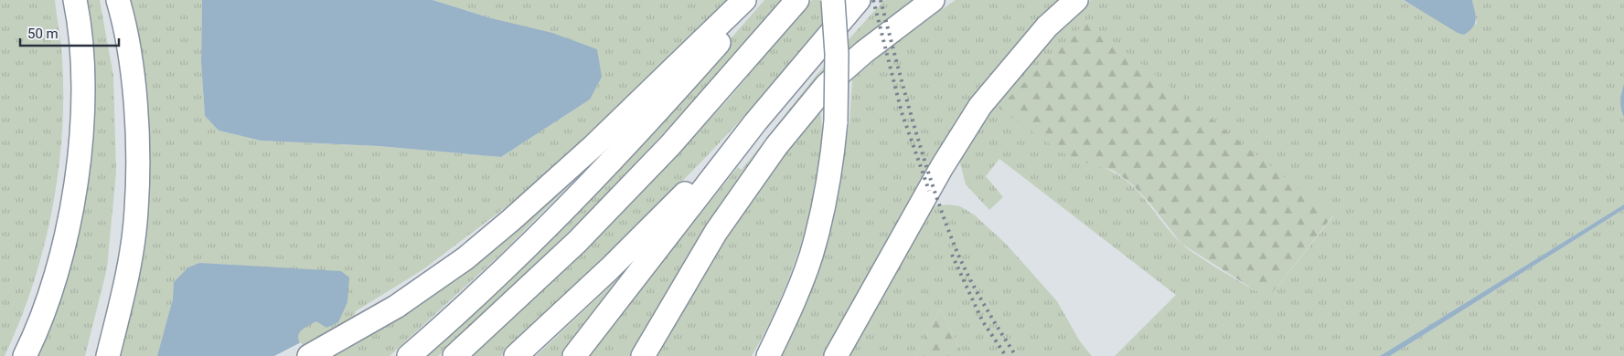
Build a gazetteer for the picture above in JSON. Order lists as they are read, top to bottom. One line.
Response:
{"scale_bar":"50 m"}
